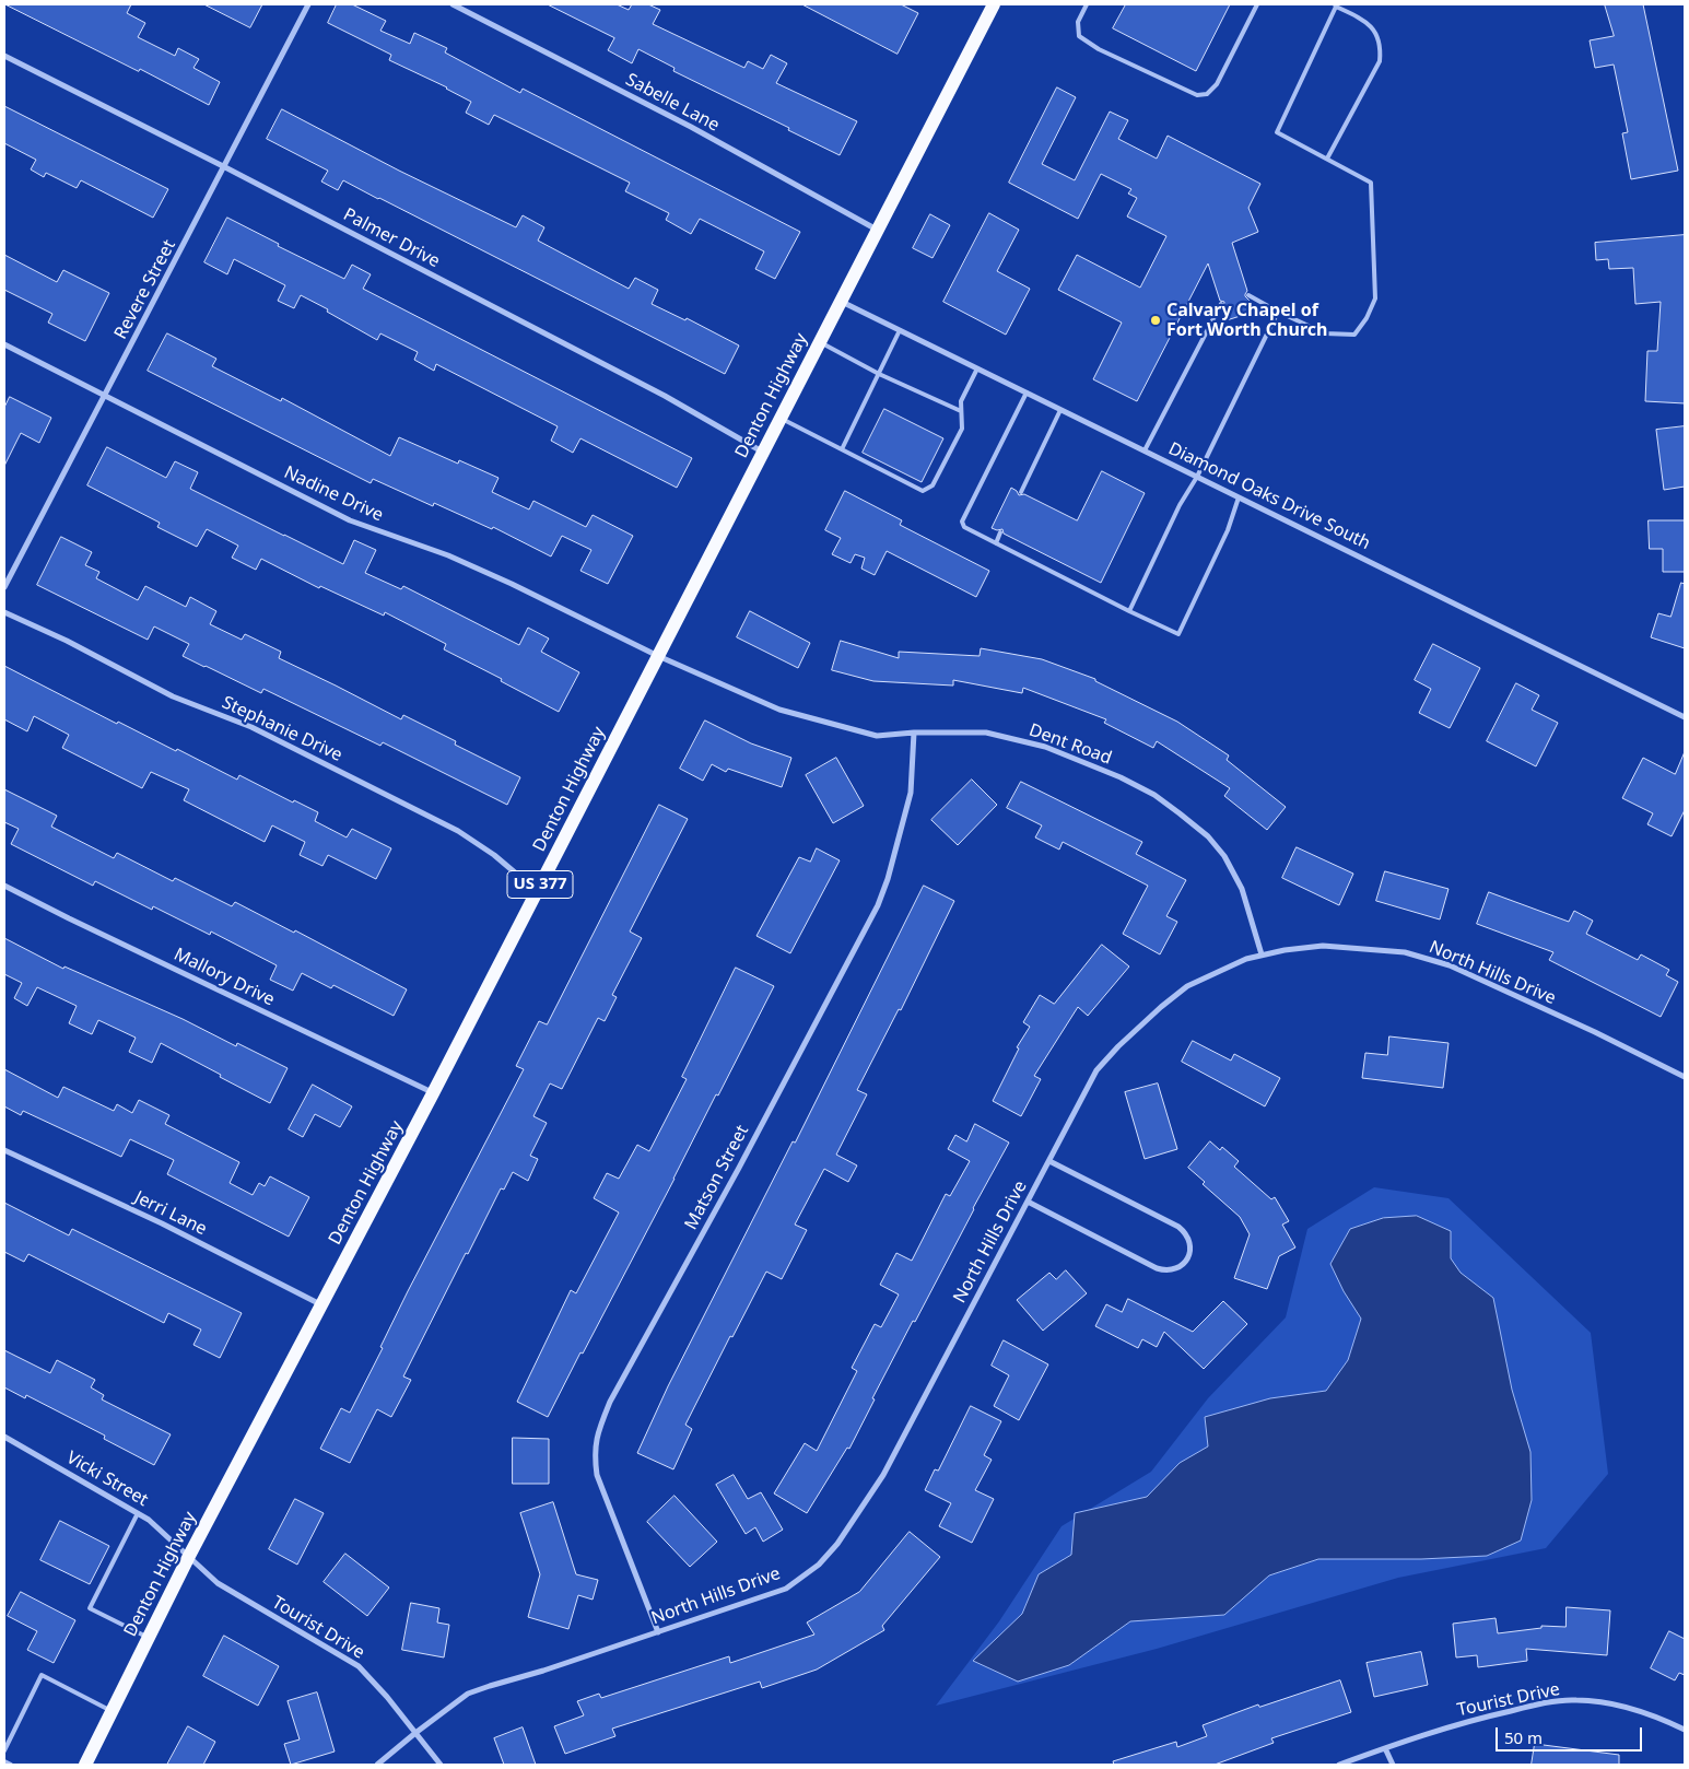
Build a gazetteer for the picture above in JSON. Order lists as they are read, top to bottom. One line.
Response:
{"streets":{"main road":["Denton Highway","US 377"],"street":["Sabelle Lane","Palmer Drive","Revere Street","Nadine Drive","Diamond Oaks Drive South","Stephanie Drive","Dent Road","North Hills Drive","Mallory Drive","Matson Street","Jerri Lane","Vicki Street","Tourist Drive"]},"crossings":[["Sabelle Lane","Denton Highway"],["Palmer Drive","Revere Street"],["Palmer Drive","Denton Highway"],["Revere Street","Nadine Drive"],["Denton Highway","Nadine Drive"],["Denton Highway","Diamond Oaks Drive South"],["Denton Highway","Stephanie Drive"],["Denton Highway","Dent Road"],["Denton Highway","Mallory Drive"],["Denton Highway","Jerri Lane"],["Denton Highway","Vicki Street"],["Denton Highway","Tourist Drive"],["Nadine Drive","Dent Road"],["Dent Road","North Hills Drive"],["Dent Road","Matson Street"],["North Hills Drive","Matson Street"],["North Hills Drive","Tourist Drive"],["Vicki Street","Tourist Drive"]],"places":["Calvary Chapel of Fort Worth Church"],"scale_bar":"50 m"}
